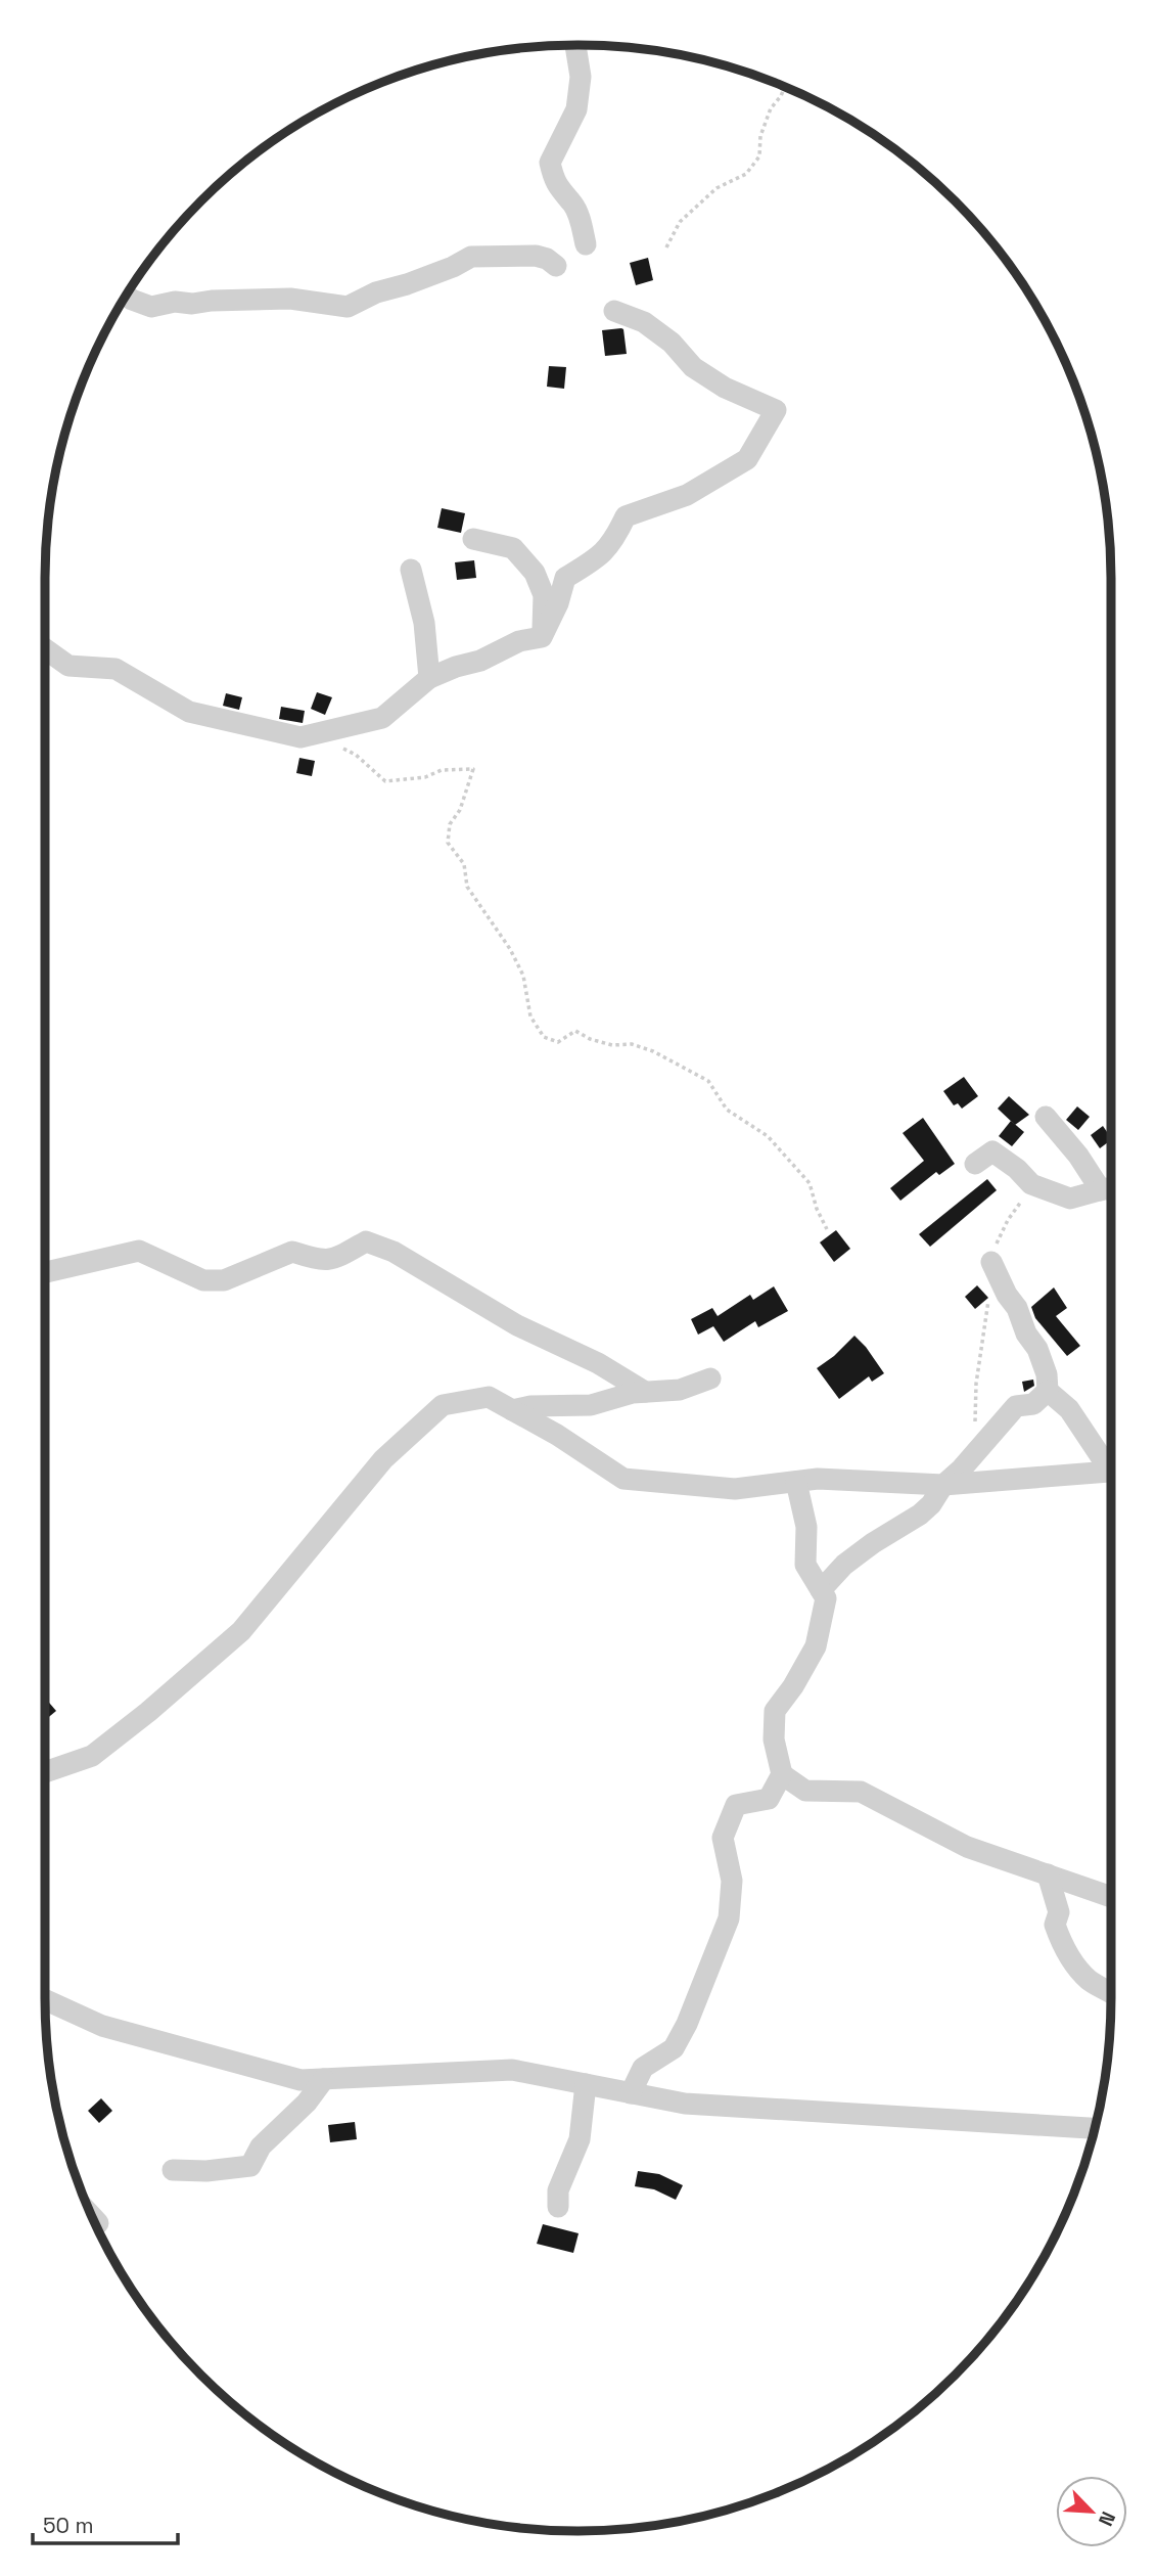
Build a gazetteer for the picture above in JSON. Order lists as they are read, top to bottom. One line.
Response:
{"scale_bar":"50 m","north":"bottom right"}
